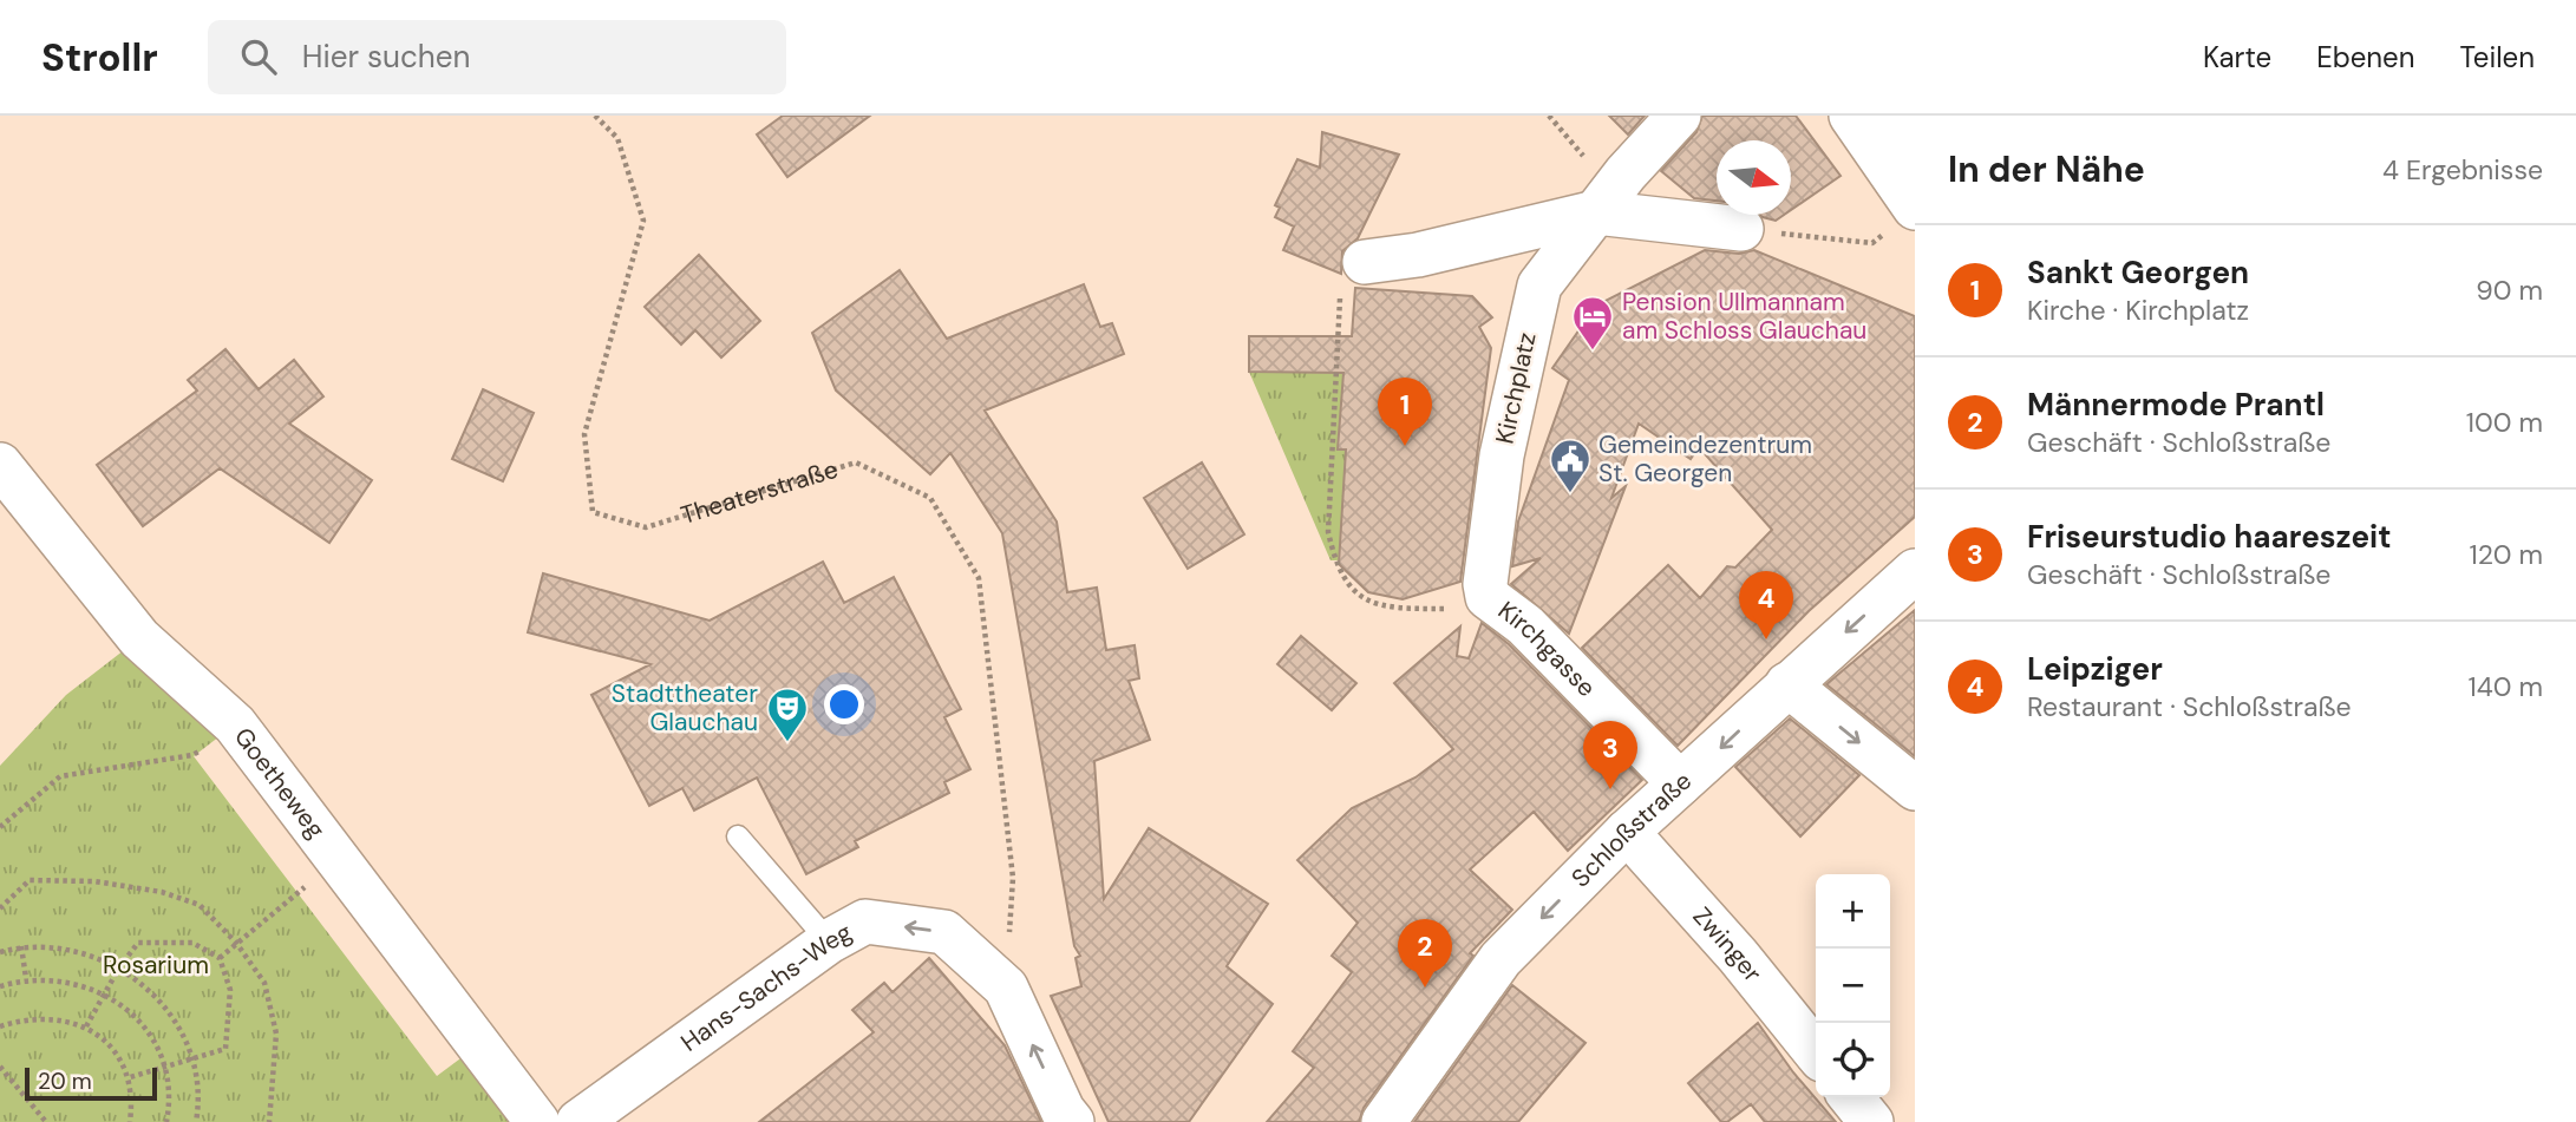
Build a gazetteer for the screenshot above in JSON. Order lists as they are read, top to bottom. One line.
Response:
{"streets":{"street":["Kirchplatz","Kirchgasse","Goetheweg","Schloßstraße","Zwinger","Hans-Sachs-Weg"],"path":["Theaterstraße"]},"crossings":[["Kirchplatz","Kirchgasse"],["Theaterstraße","Hans-Sachs-Weg"],["Kirchgasse","Schloßstraße"],["Schloßstraße","Zwinger"]],"one_way":["Schloßstraße","Hans-Sachs-Weg"],"parks":["Rosarium"],"places":{"hotel":["Pension Ullmannam am Schloss Glauchau"],"public building":["Gemeindezentrum St. Georgen"],"theatre":["Stadttheater Glauchau"]},"scale_bar":"20 m","north":"right","page":{"header":"Strollr","search":"Hier suchen","nav":["Karte","Ebenen","Teilen"],"heading":["In der Nähe","4 Ergebnisse"],"list":[{"mark":"1","name":"Sankt Georgen","note":"Kirche · Kirchplatz","value":"90 m"},{"mark":"2","name":"Männermode Prantl","note":"Geschäft · Schloßstraße","value":"100 m"},{"mark":"3","name":"Friseurstudio haareszeit","note":"Geschäft · Schloßstraße","value":"120 m"},{"mark":"4","name":"Leipziger","note":"Restaurant · Schloßstraße","value":"140 m"}],"pins":["1","4","3","2"],"map_buttons":["+","−"],"scale":"20 m"}}
